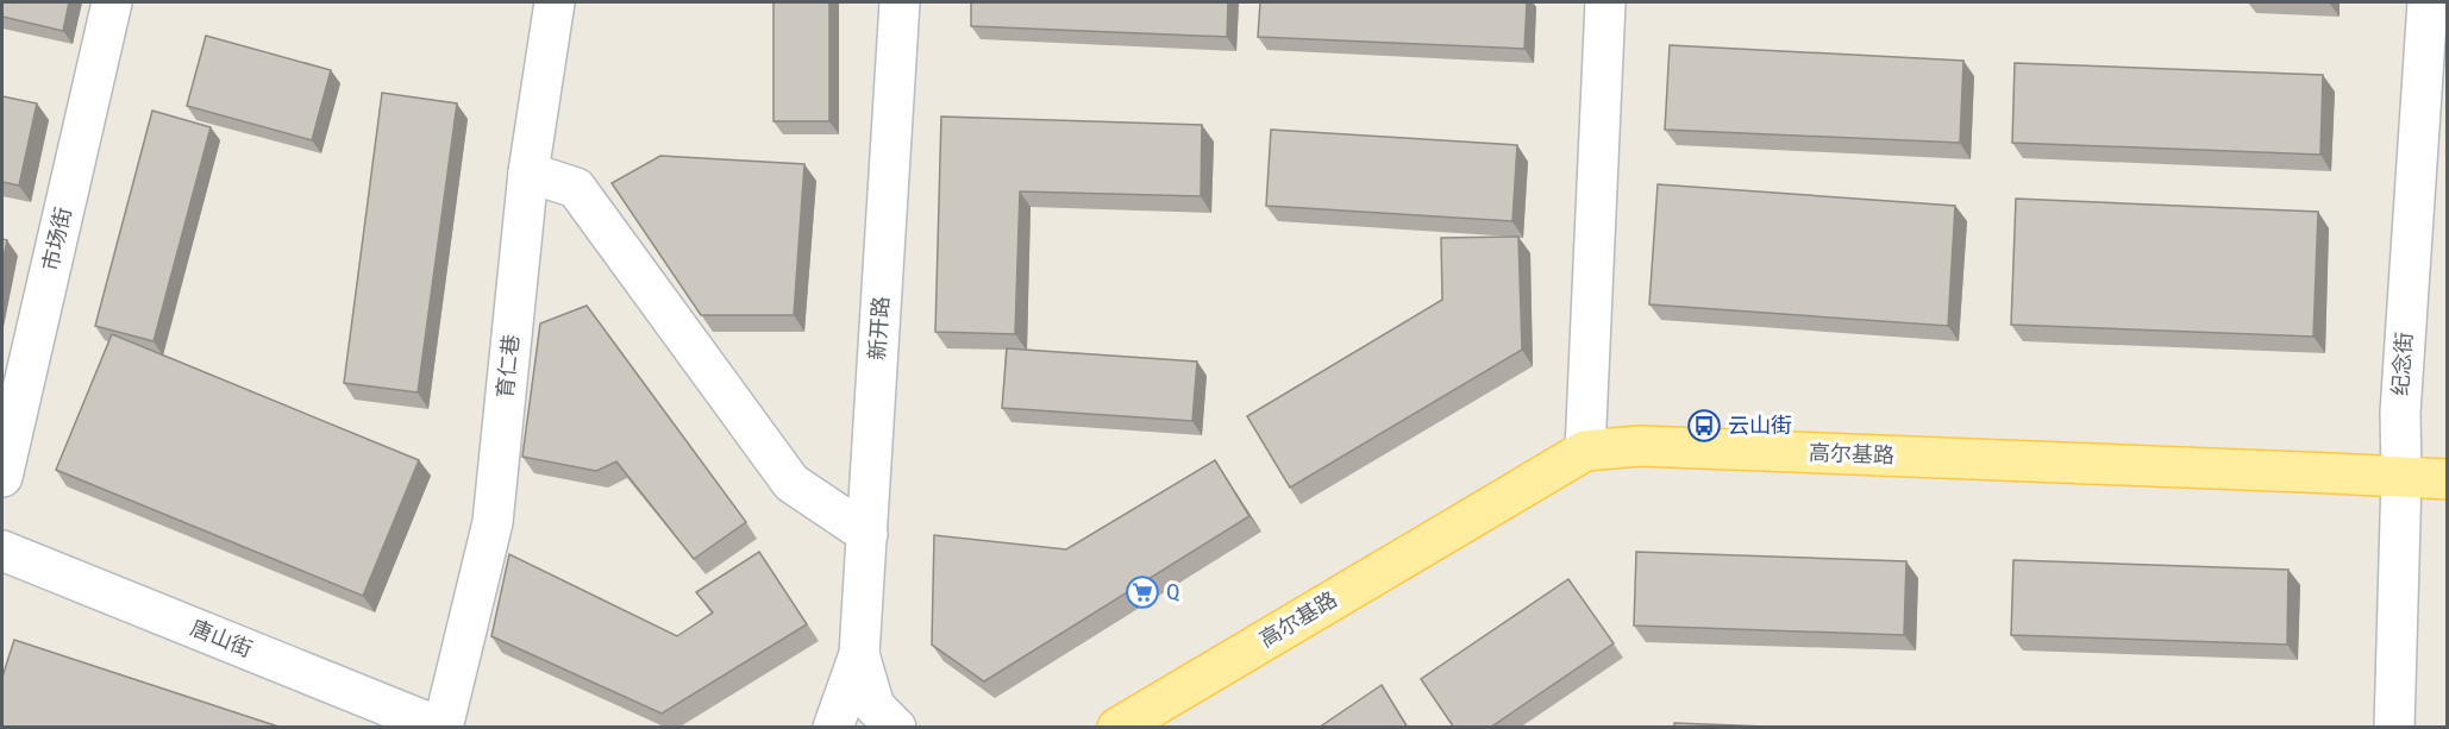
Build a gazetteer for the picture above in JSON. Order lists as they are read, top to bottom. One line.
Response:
{"streets":{"main road":["高尔基路"],"street":["市场街","新开路","纪念街","育仁巷","唐山街"]},"crossings":[["纪念街","高尔基路"],["育仁巷","唐山街"]],"places":{"bus stop":["云山街"],"supermarket":["Q"]}}
